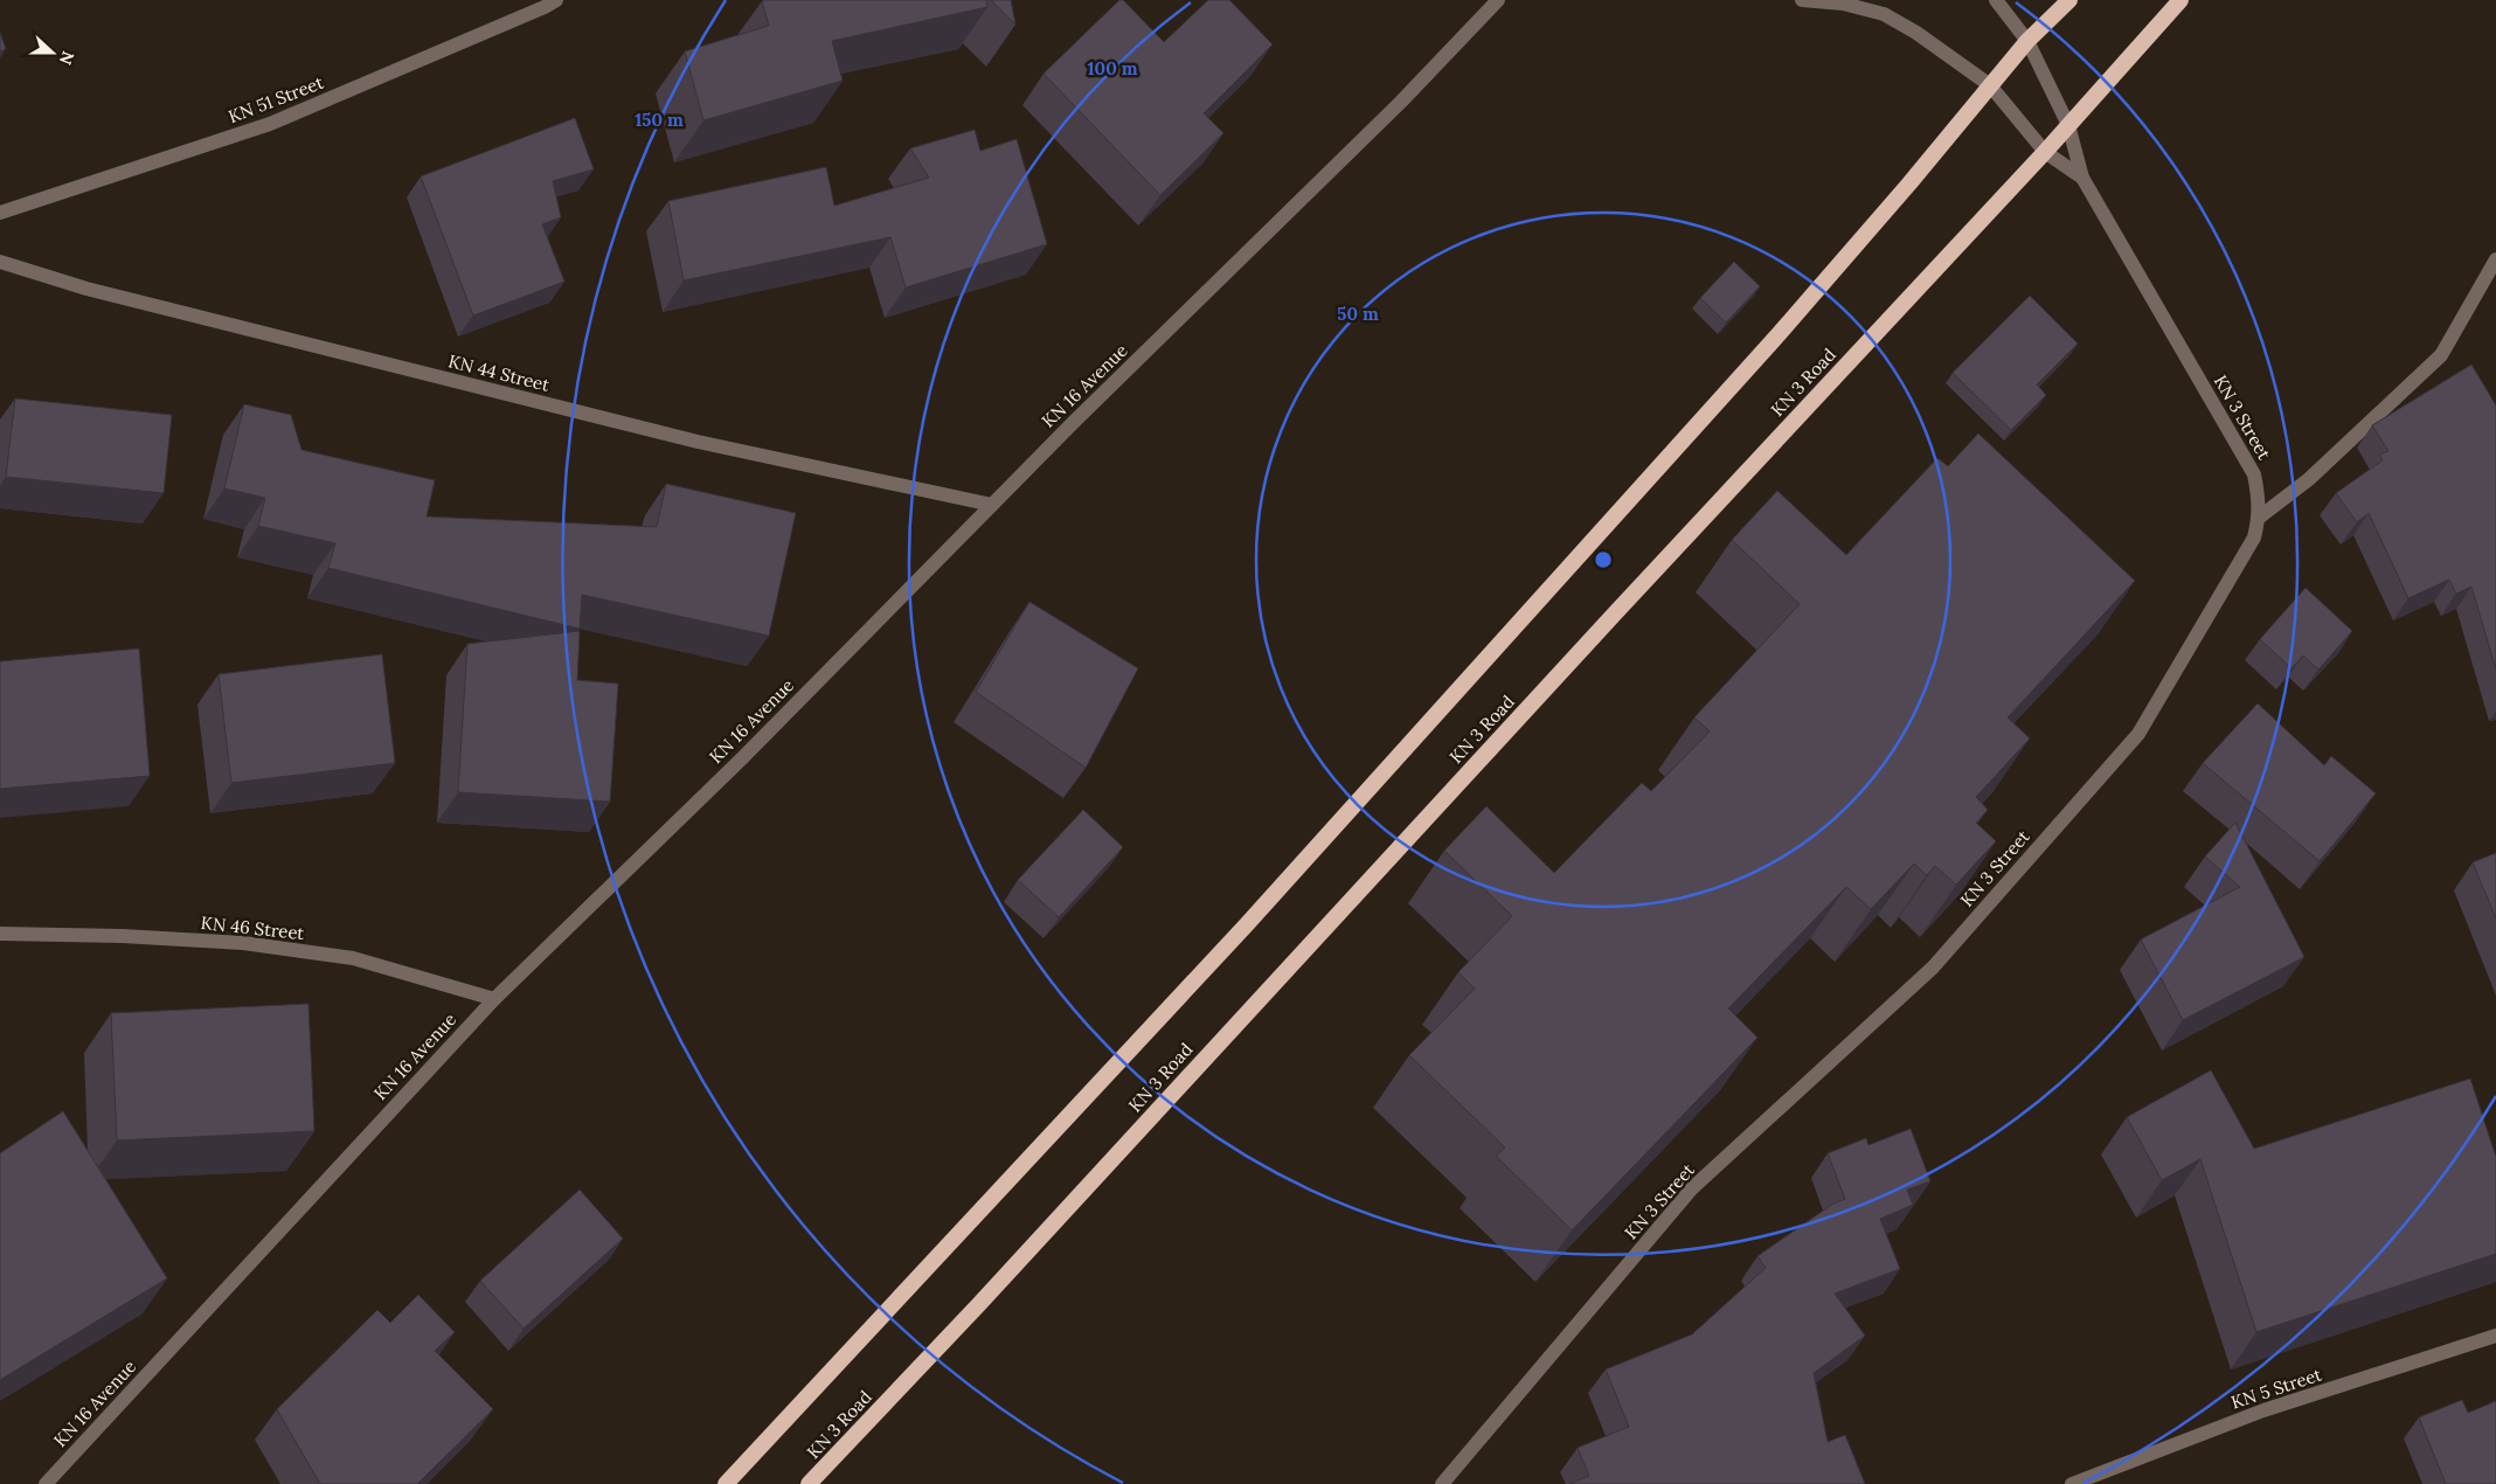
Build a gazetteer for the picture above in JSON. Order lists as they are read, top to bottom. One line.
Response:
{"streets":{"highway":["KN 3 Road"],"street":["KN 51 Street","KN 44 Street","KN 16 Avenue","KN 3 Street","KN 46 Street","KN 5 Street"]},"crossings":[["KN 44 Street","KN 16 Avenue"],["KN 3 Road","KN 3 Street"],["KN 16 Avenue","KN 46 Street"]],"north":"right","rings":["100 m","150 m","50 m"]}
